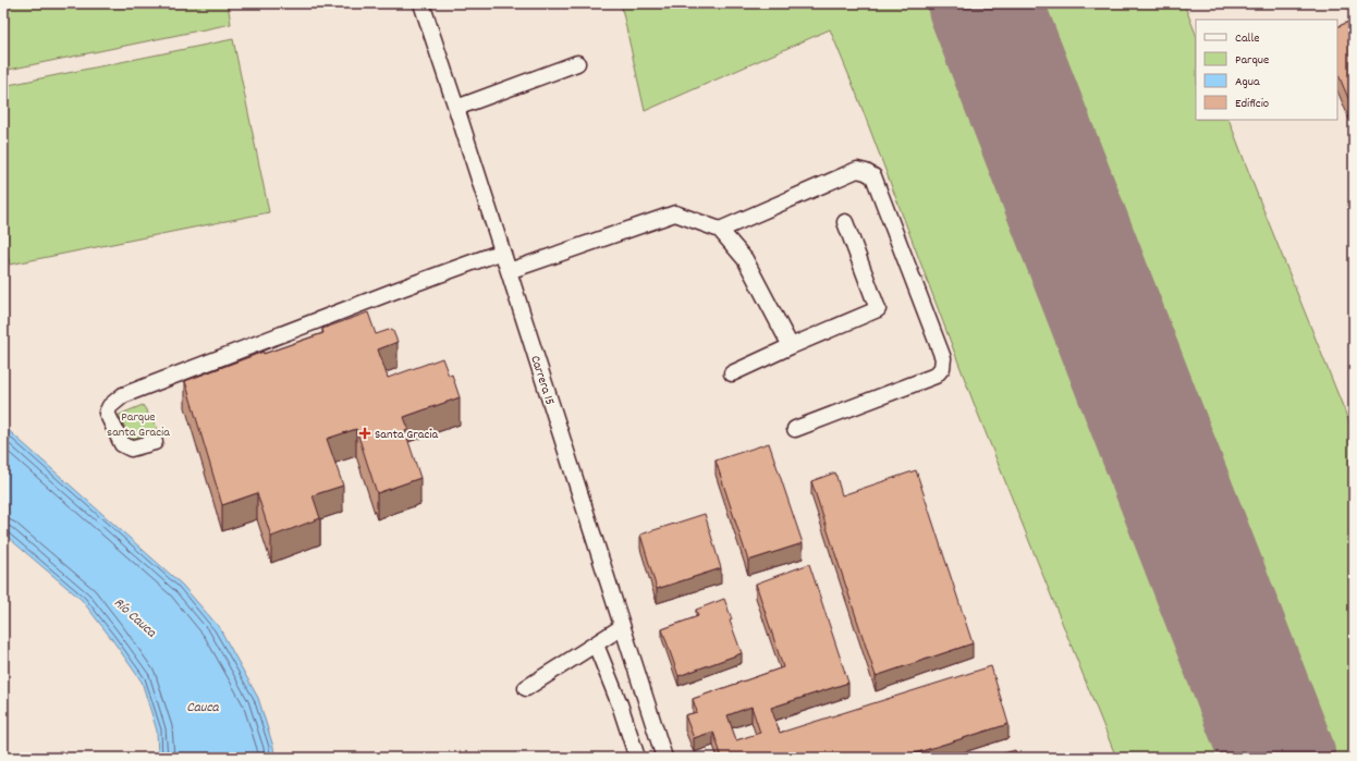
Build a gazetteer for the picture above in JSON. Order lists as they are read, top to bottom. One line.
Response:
{"streets":{"street":["Carrera 15"]},"water":["Río Cauca","Cauca"],"parks":["Parque santa Gracia"],"places":{"health":["Santa Gracia"]},"legend":["Calle","Parque","Agua","Edificio"]}
